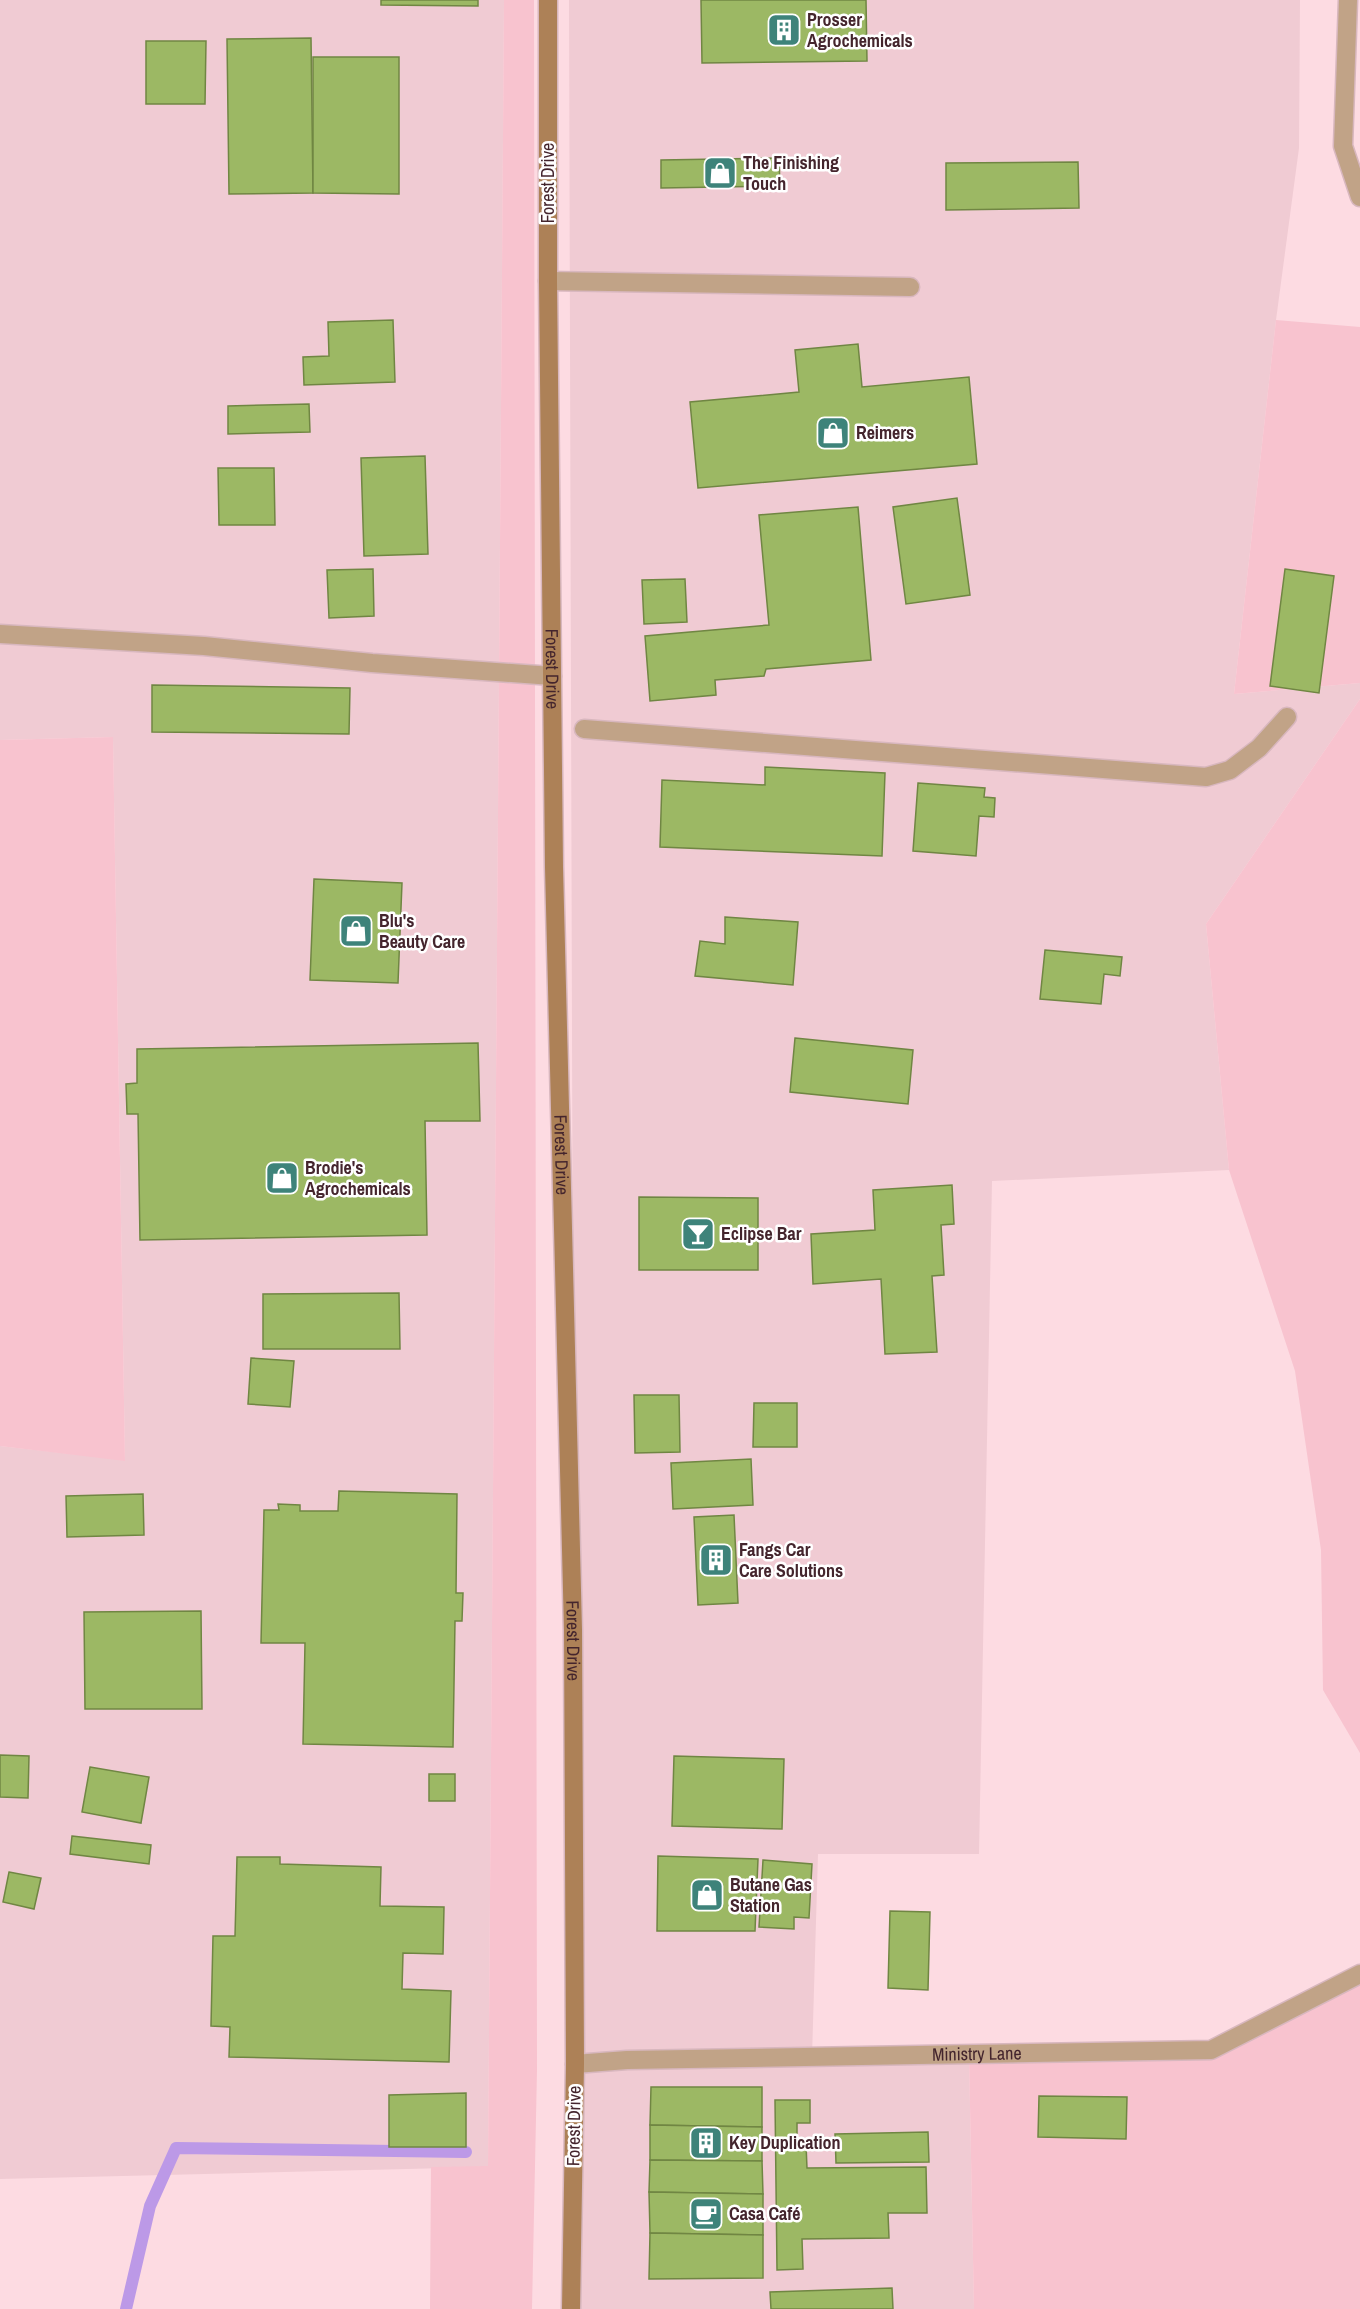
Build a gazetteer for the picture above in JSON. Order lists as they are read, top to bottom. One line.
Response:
{"streets":{"main road":["Forest Drive"],"street":["Ministry Lane"]},"crossings":[["Forest Drive","Ministry Lane"]],"places":{"building":["Prosser Agrochemicals","Fangs Car Care Solutions","Key Duplication"],"shop":["The Finishing Touch","Reimers","Blu's Beauty Care","Brodie's Agrochemicals","Butane Gas Station"],"bar":["Eclipse Bar"],"cafe":["Casa Café"]}}
